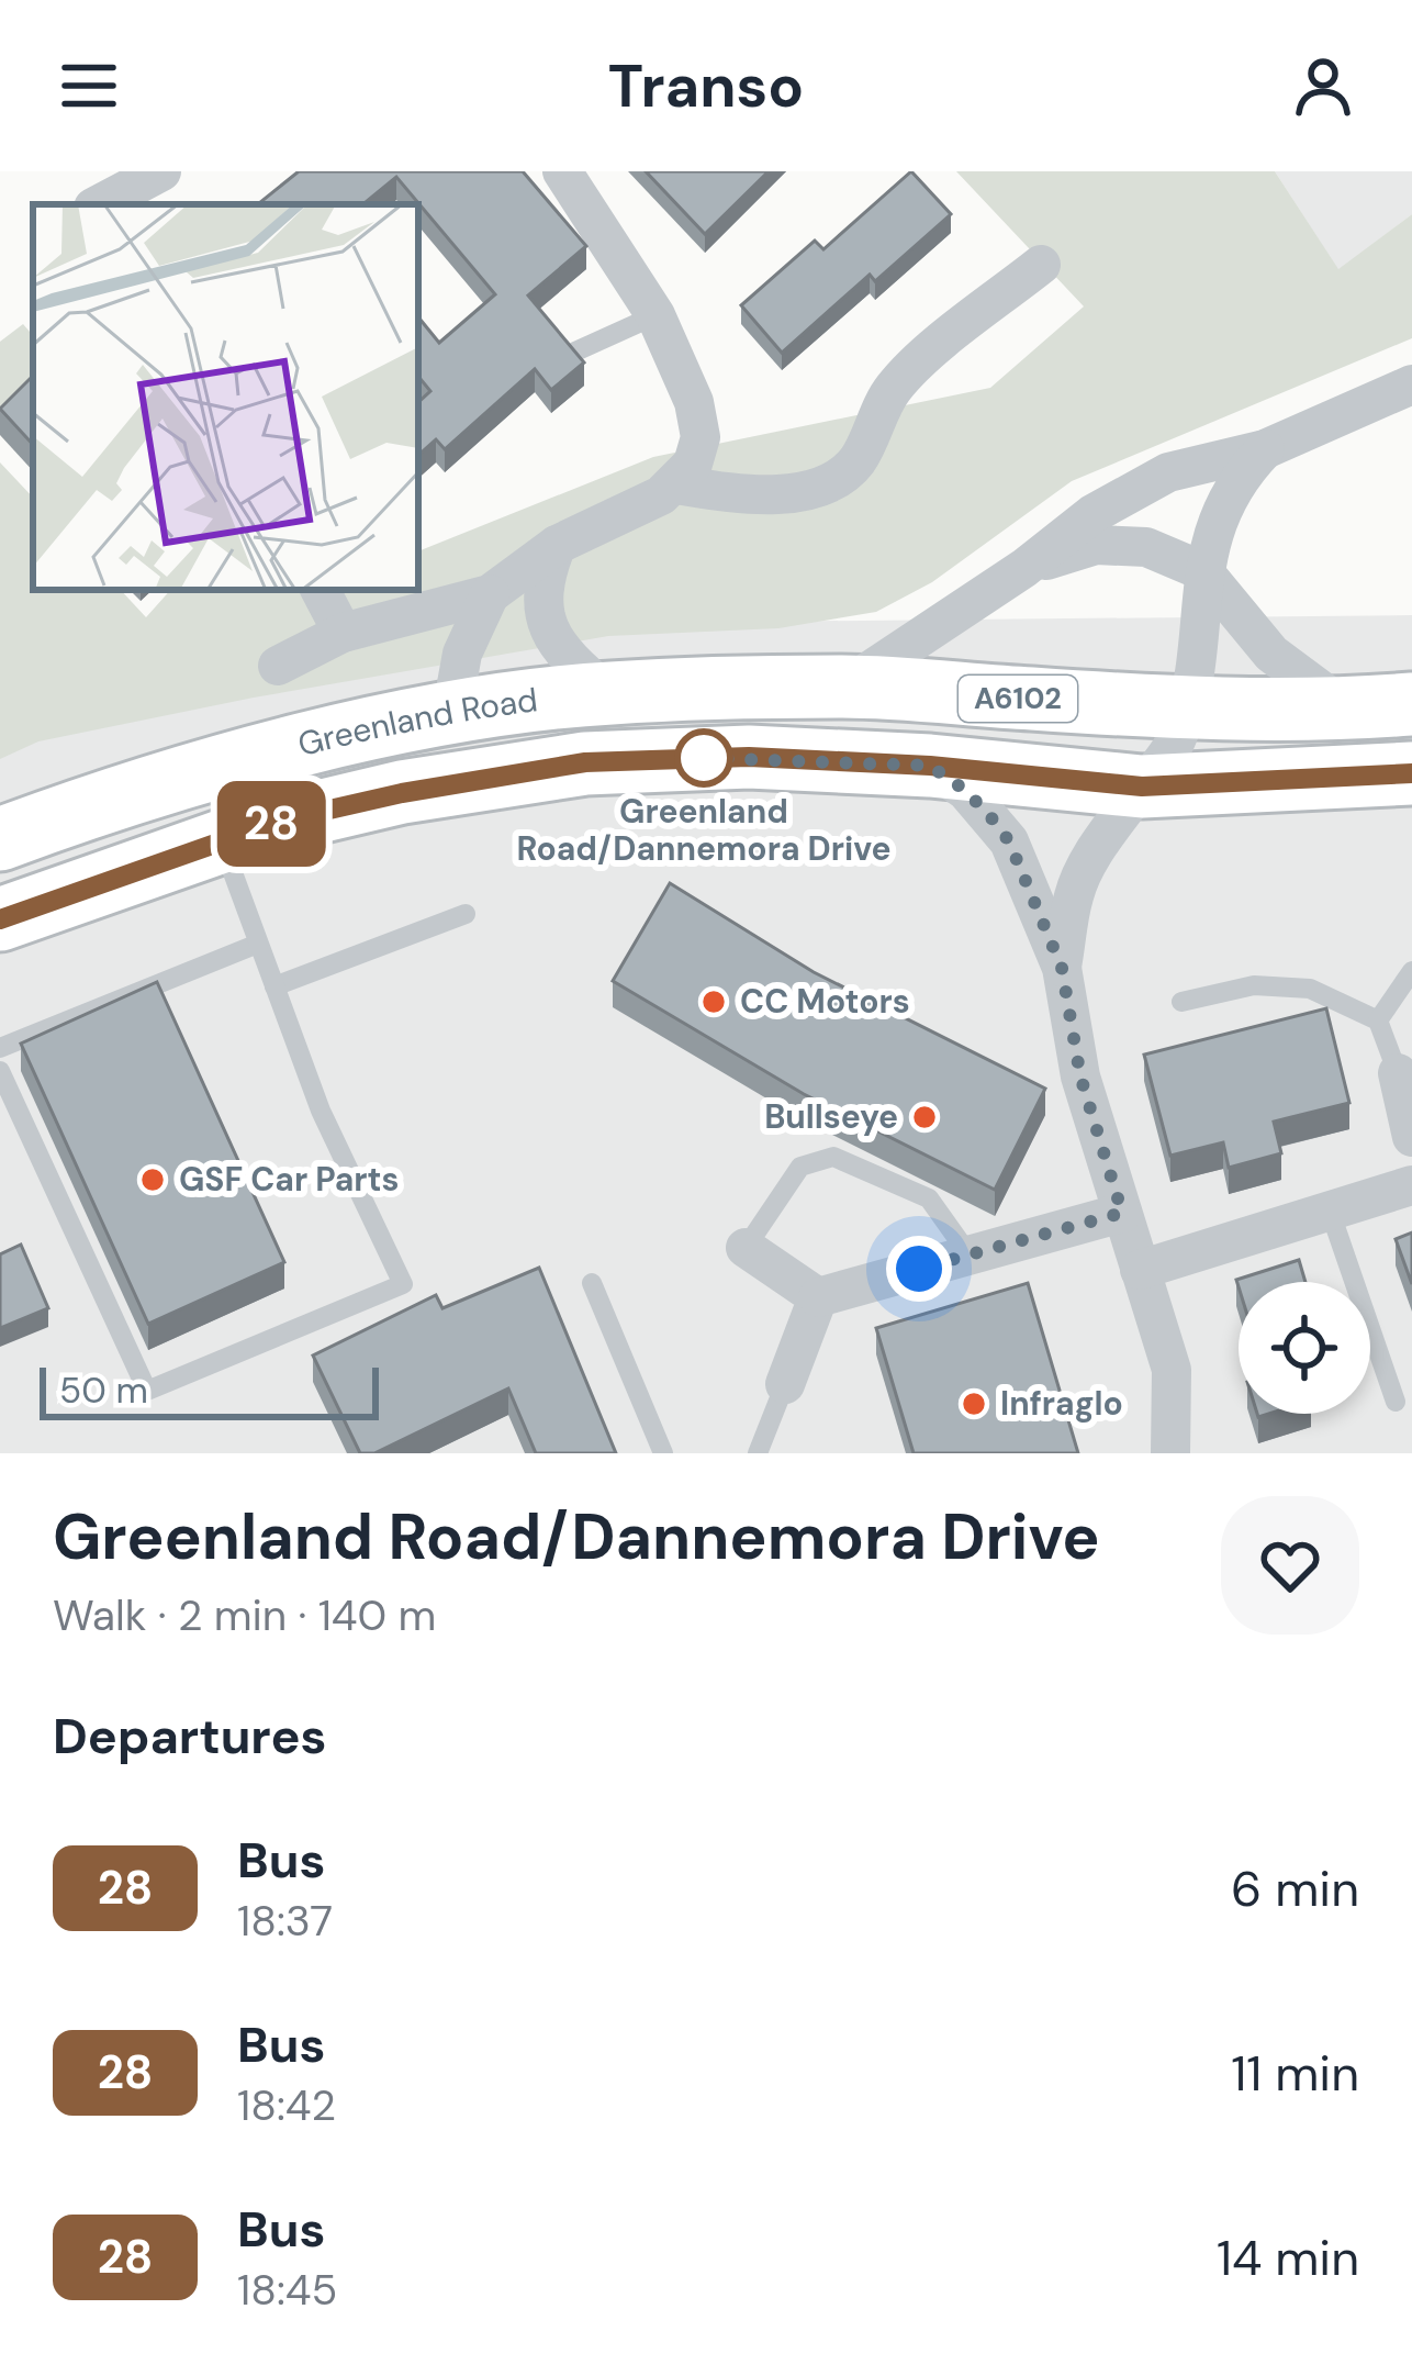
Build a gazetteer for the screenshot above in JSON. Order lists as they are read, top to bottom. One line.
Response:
{"streets":{"main road":["A6102","Greenland Road"]},"places":["Greenland Road/Dannemora Drive","CC Motors","Bullseye","GSF Car Parts","Infraglo"],"lines":["bus line 28"],"scale_bar":"50 m","page":{"header":"Transo","on_map":"28","scale":"50 m","heading":[["Greenland Road/Dannemora Drive","Walk · 2 min · 140 m"],"Departures"],"list":[{"mark":"28","name":"Bus","note":"18:37","value":"6 min"},{"mark":"28","name":"Bus","note":"18:42","value":"11 min"},{"mark":"28","name":"Bus","note":"18:45","value":"14 min"}]}}
